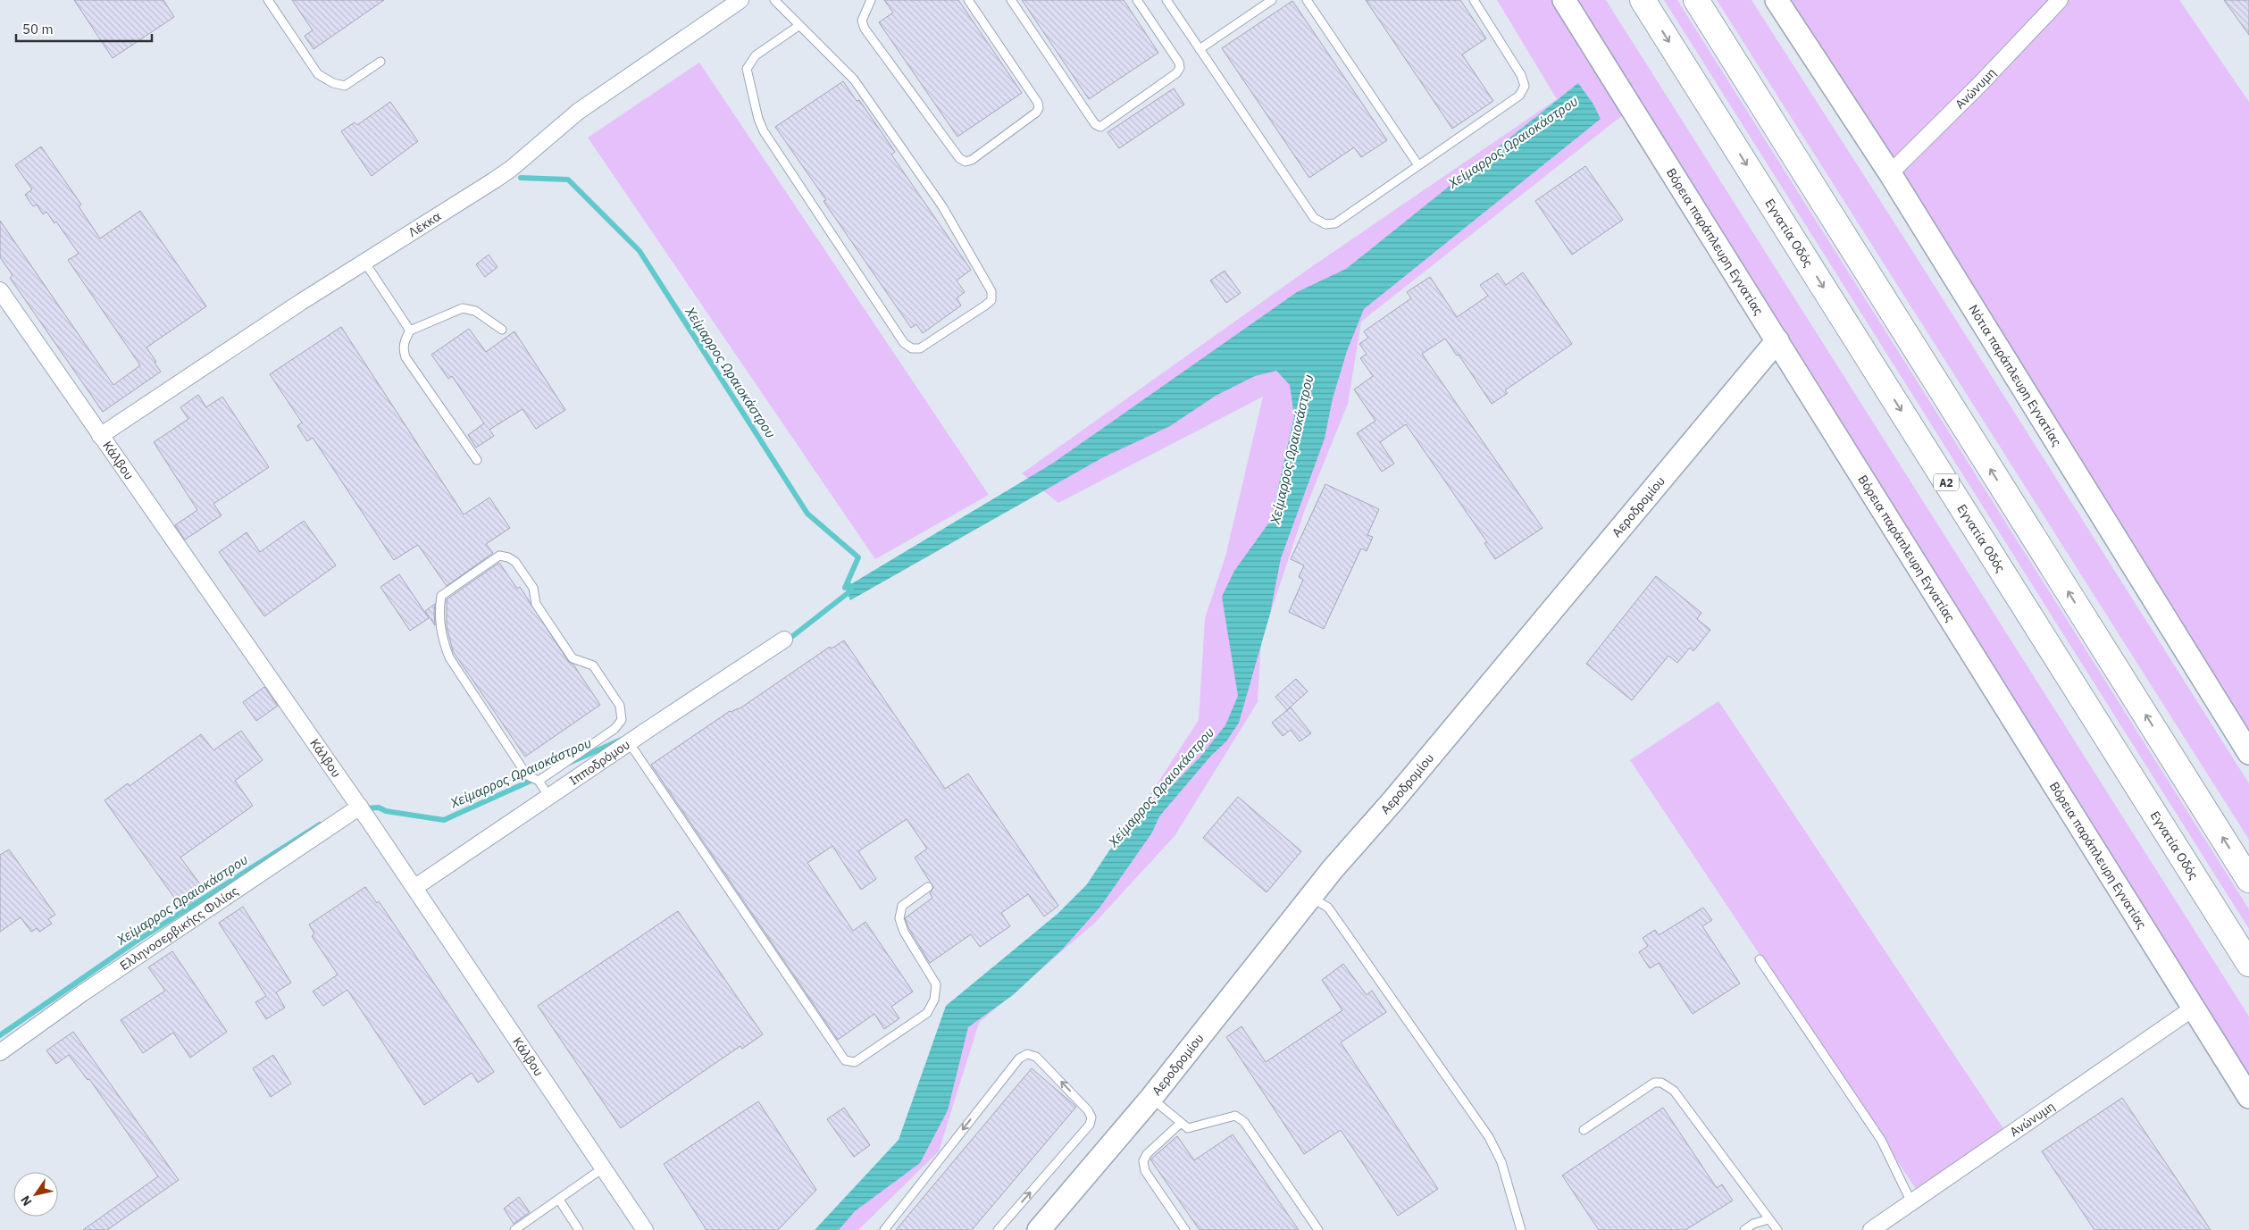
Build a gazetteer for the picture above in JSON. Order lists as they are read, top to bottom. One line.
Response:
{"streets":{"highway":["Εγνατία Οδός","Α2"],"street":["Ανώνυμη","Λέκκα","Βόρεια παράπλευρη Εγνατίας","Νότια παράπλευρη Εγνατίας","Κάλβου","Αεροδρομίου","Ιπποδρόμου","Ελληνοσερβικήςς Φιλίας"]},"crossings":[["Ανώνυμη","Βόρεια παράπλευρη Εγνατίας"],["Ανώνυμη","Νότια παράπλευρη Εγνατίας"],["Λέκκα","Κάλβου"],["Βόρεια παράπλευρη Εγνατίας","Αεροδρομίου"],["Κάλβου","Ιπποδρόμου"],["Κάλβου","Ελληνοσερβικήςς Φιλίας"]],"water":["Χείμαρρος Ωραιοκάστρου"],"scale_bar":"50 m","north":"bottom left"}
